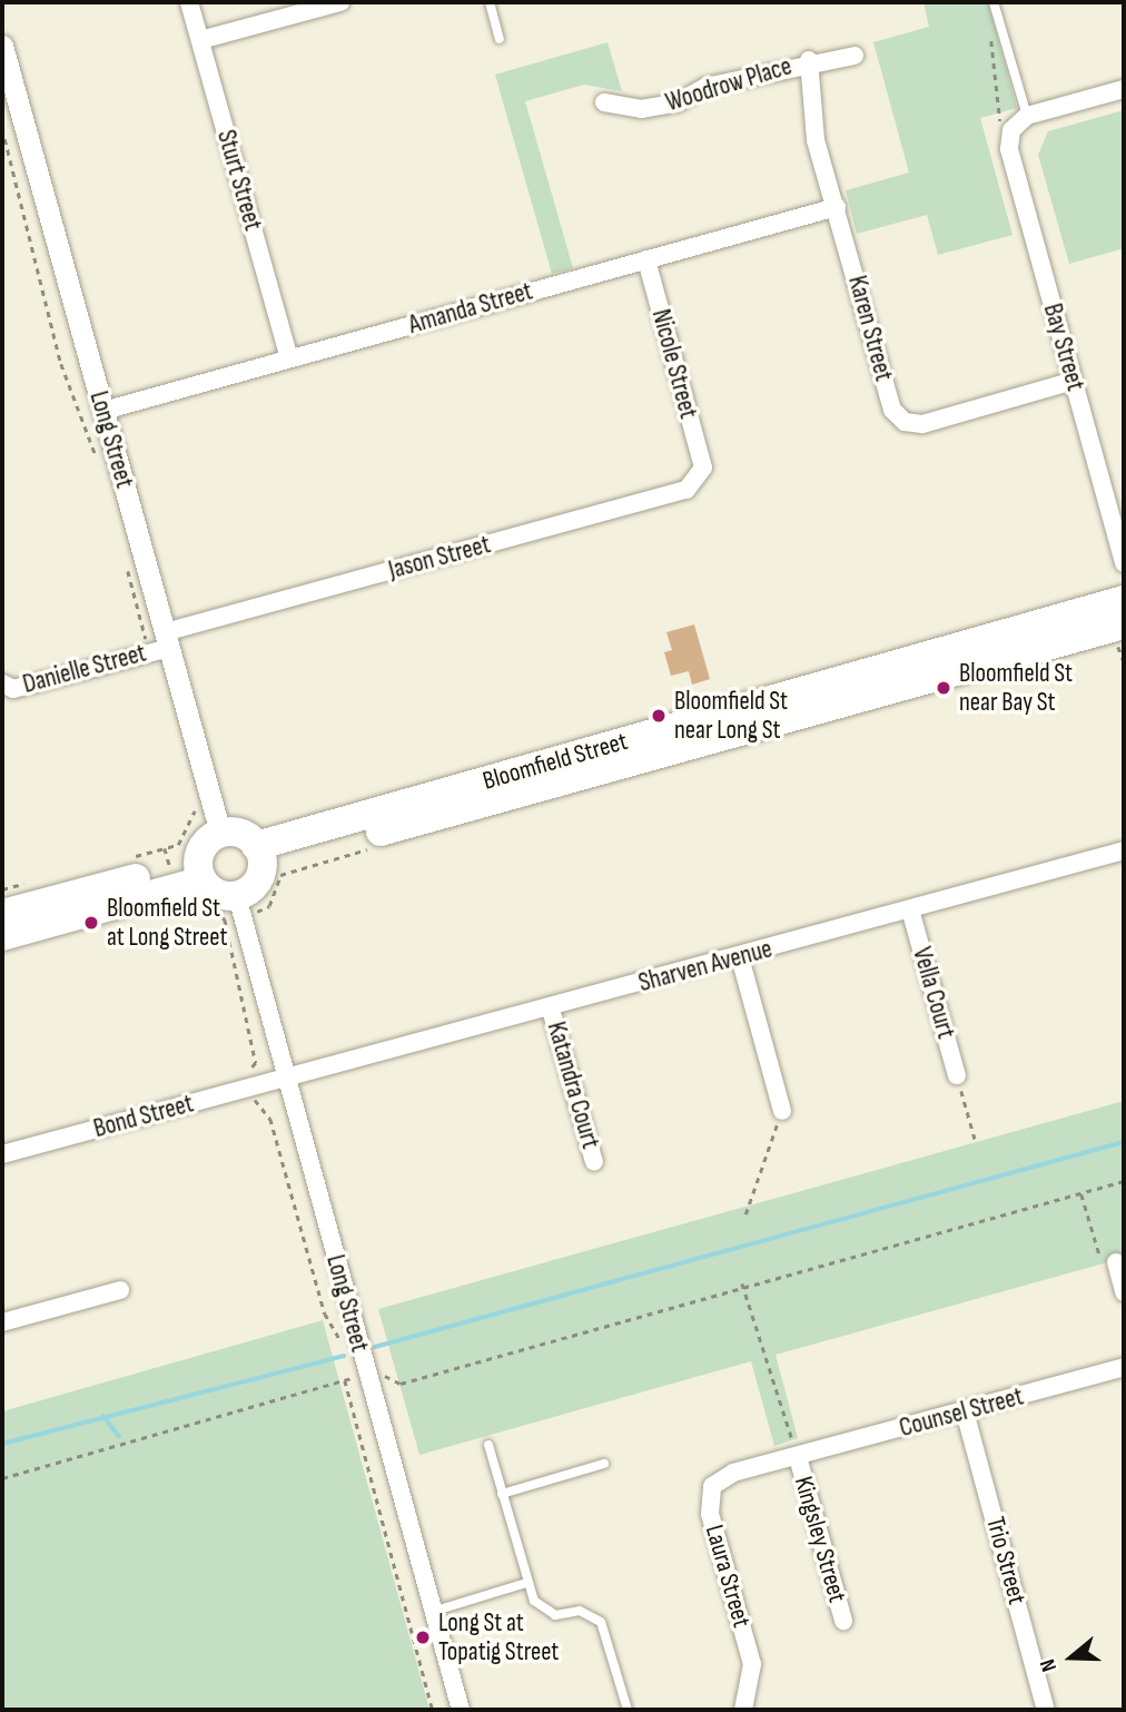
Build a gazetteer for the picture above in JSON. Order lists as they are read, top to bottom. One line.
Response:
{"streets":{"highway":["Bloomfield Street"],"street":["Woodrow Place","Sturt Street","Amanda Street","Karen Street","Bay Street","Nicole Street","Long Street","Jason Street","Danielle Street","Sharven Avenue","Vella Court","Katandra Court","Bond Street","Counsel Street","Kingsley Street","Trio Street","Laura Street"]},"crossings":[["Woodrow Place","Karen Street"],["Sturt Street","Amanda Street"],["Amanda Street","Karen Street"],["Amanda Street","Nicole Street"],["Amanda Street","Long Street"],["Karen Street","Bay Street"],["Nicole Street","Jason Street"],["Long Street","Jason Street"],["Long Street","Danielle Street"],["Long Street","Bloomfield Street"],["Long Street","Sharven Avenue"],["Long Street","Bond Street"],["Jason Street","Danielle Street"],["Sharven Avenue","Vella Court"],["Sharven Avenue","Katandra Court"],["Sharven Avenue","Bond Street"],["Counsel Street","Kingsley Street"],["Counsel Street","Trio Street"],["Counsel Street","Laura Street"],["Kingsley Street","Laura Street"]],"places":["Bloomfield St near Bay St","Bloomfield St near Long St","Bloomfield St at Long Street","Long St at Topatig Street"],"north":"left"}
